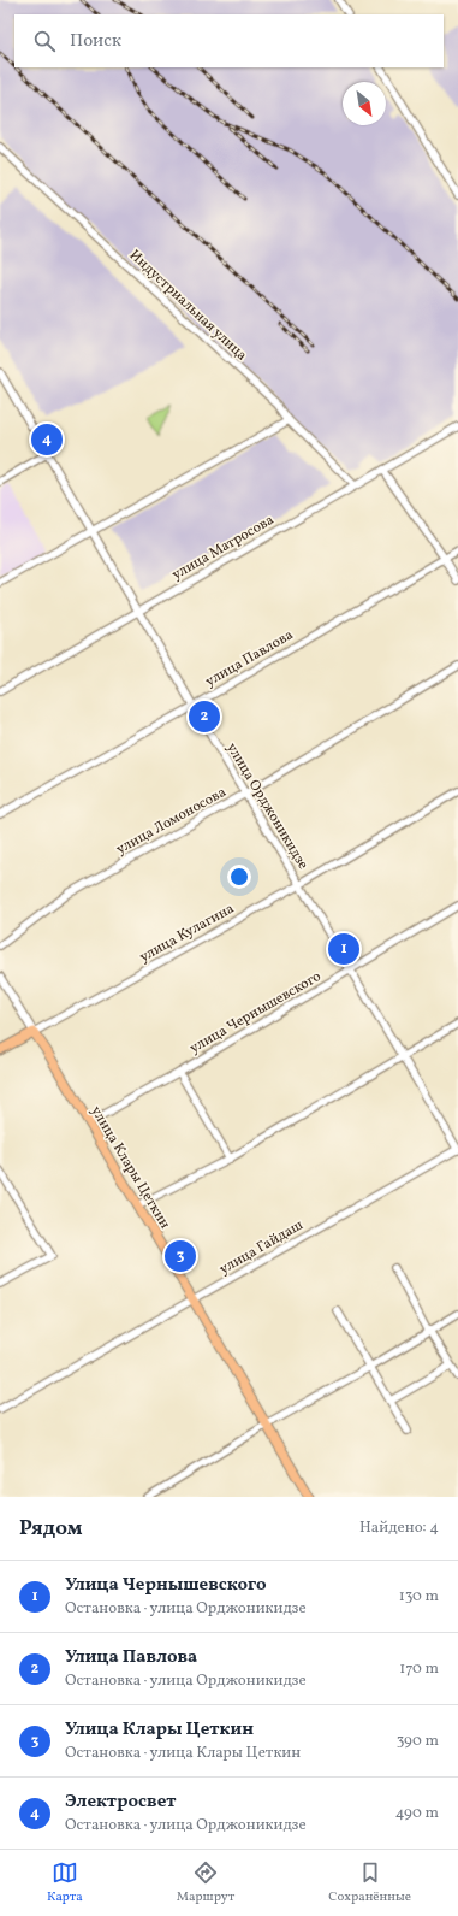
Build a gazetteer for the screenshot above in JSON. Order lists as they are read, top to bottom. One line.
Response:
{"streets":{"main road":["улица Кулагина","улица Клары Цеткин"],"street":["Индустриальная улица","улица Матросова","улица Павлова","улица Орджоникидзе","улица Ломоносова","улица Чернышевского","улица Гайдаш"]},"crossings":[["Индустриальная улица","улица Матросова"],["улица Матросова","улица Орджоникидзе"],["улица Павлова","улица Орджоникидзе"],["улица Орджоникидзе","улица Ломоносова"],["улица Орджоникидзе","улица Кулагина"],["улица Орджоникидзе","улица Чернышевского"],["улица Орджоникидзе","улица Гайдаш"],["улица Кулагина","улица Клары Цеткин"],["улица Чернышевского","улица Клары Цеткин"],["улица Клары Цеткин","улица Гайдаш"]],"north":"bottom right","page":{"search":"Поиск","pins":["4","2","1","3"],"heading":["Рядом","Найдено: 4"],"list":[{"mark":"1","name":"Улица Чернышевского","note":"Остановка · улица Орджоникидзе","value":"130 m"},{"mark":"2","name":"Улица Павлова","note":"Остановка · улица Орджоникидзе","value":"170 m"},{"mark":"3","name":"Улица Клары Цеткин","note":"Остановка · улица Клары Цеткин","value":"390 m"},{"mark":"4","name":"Электросвет","note":"Остановка · улица Орджоникидзе","value":"490 m"}],"nav":["Карта","Маршрут","Сохранённые"]}}
